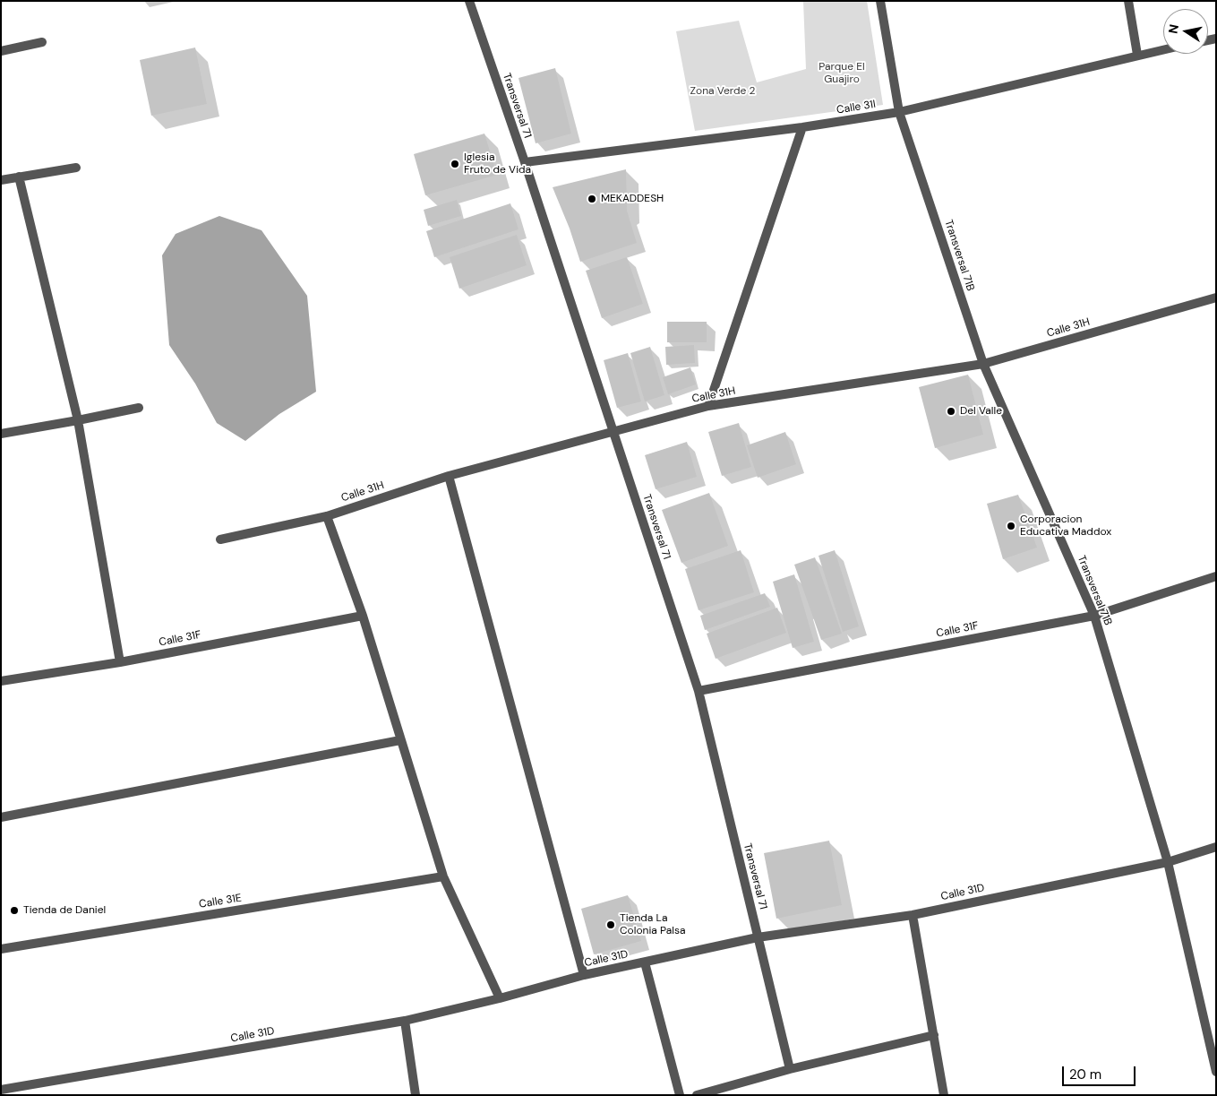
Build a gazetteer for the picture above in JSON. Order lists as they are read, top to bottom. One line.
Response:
{"streets":{"street":["Transversal 71","Calle 31I","Transversal 71B","Calle 31H","Calle 31F","Calle 31D","Calle 31E"]},"crossings":[["Transversal 71","Calle 31I"],["Transversal 71","Calle 31H"],["Transversal 71","Calle 31F"],["Transversal 71","Calle 31D"],["Calle 31I","Transversal 71B"],["Transversal 71B","Calle 31H"],["Transversal 71B","Calle 31F"],["Transversal 71B","Calle 31D"]],"parks":["Parque El Guajiro","Zona Verde 2"],"places":["Iglesia Fruto de Vida","MEKADDESH","Del Valle","Corporacion Educativa Maddox","Tienda de Daniel","Tienda La Colonia Palsa"],"scale_bar":"20 m","north":"left"}
